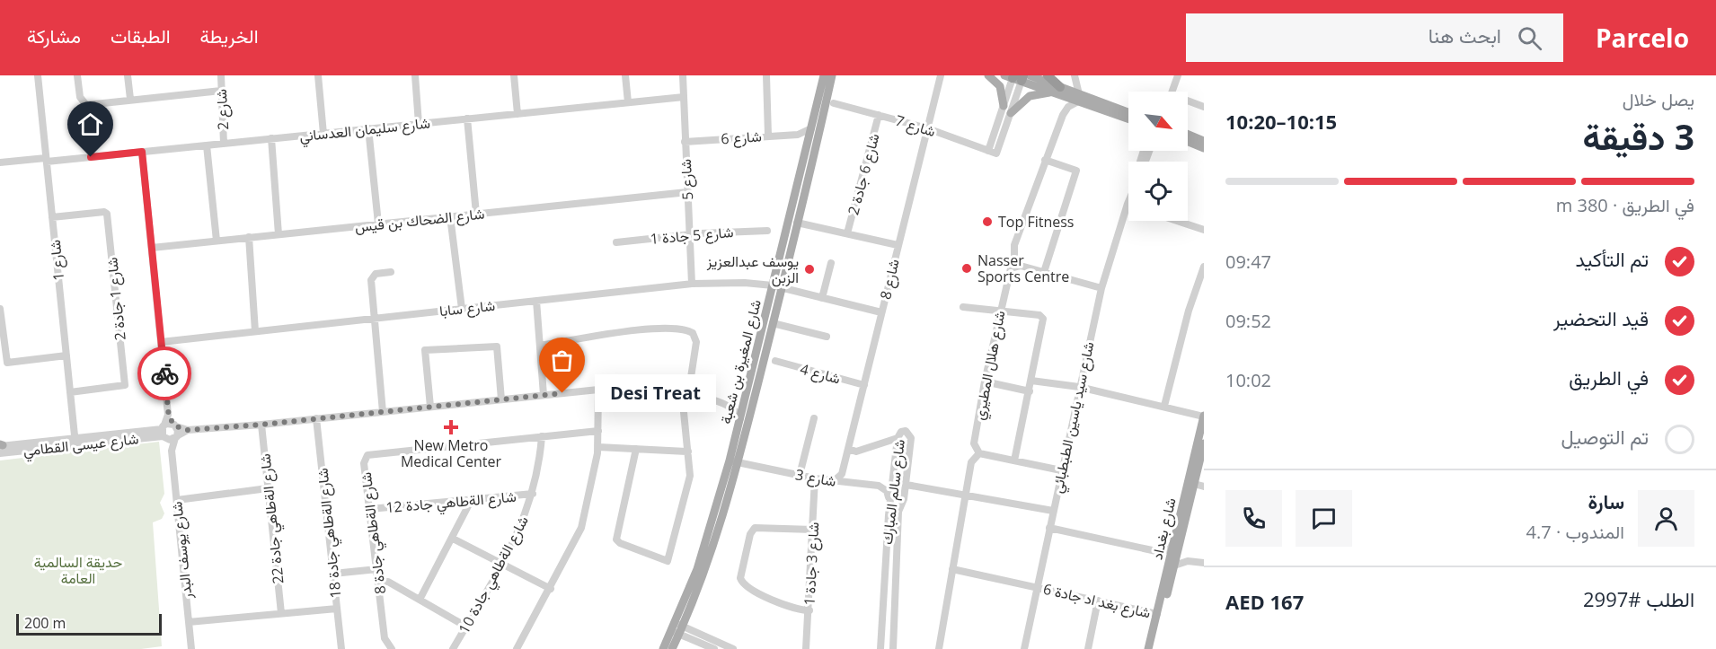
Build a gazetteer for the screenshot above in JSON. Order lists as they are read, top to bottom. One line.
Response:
{"streets":{"main road":["شارع المغيرة بن شعبة","شارع بغداد"],"street":["شارع 2","شارع 7","شارع سليمان العدساني","شارع 6","شارع 6 جادة 2","شارع 5","شارع الضحاك بن قيس","شارع 5 جادة 1","شارع 1","شارع 8","شارع 1 جادة 2","شارع سابا","شارع هلال المطيري","شارع 4","شارع سيد ياسين الطبطبائي","شارع عيسى القطامي","شارع 3","شارع سالم المبارك","شارع الةطاهي جادة 12","شارع الةطاهي جادة 22","شارع الةطاهي جادة 18","شارع الةطاهي جادة 8","شارع يوسف البدر","شارع 3 جادة 1","شارع الةطاهي جادة 10","شارع بغد اد جادة 6"]},"crossings":[["شارع 2","شارع سليمان العدساني"],["شارع 7","شارع 6 جادة 2"],["شارع 7","شارع 8"],["شارع سليمان العدساني","شارع 5"],["شارع سليمان العدساني","شارع 1"],["شارع 6","شارع 5"],["شارع 6","شارع المغيرة بن شعبة"],["شارع 5","شارع الضحاك بن قيس"],["شارع 5","شارع 5 جادة 1"],["شارع 5","شارع سابا"],["شارع 1","شارع 1 جادة 2"],["شارع 1","شارع عيسى القطامي"],["شارع 8","شارع 4"],["شارع 8","شارع 3"],["شارع سابا","شارع المغيرة بن شعبة"],["شارع المغيرة بن شعبة","شارع 3"],["شارع سيد ياسين الطبطبائي","شارع بغد اد جادة 6"],["شارع عيسى القطامي","شارع يوسف البدر"],["شارع 3","شارع سالم المبارك"],["شارع 3","شارع 3 جادة 1"],["شارع الةطاهي جادة 12","شارع الةطاهي جادة 8"],["شارع الةطاهي جادة 12","شارع الةطاهي جادة 10"],["شارع بغداد","شارع بغد اد جادة 6"],["شارع الةطاهي جادة 8","شارع الةطاهي جادة 10"]],"parks":["حديقة السالمية العامة"],"places":{"other":["Top Fitness","Nasser Sports Centre","يوسف عبدالعزيز الزبن","Desi Treat"],"health":["New Metro Medical Center"]},"scale_bar":"200 m","north":"bottom right","page":{"header":"Parcelo","search":"ابحث هنا","nav":["الخريطة","الطبقات","مشاركة"],"heading":["3 دقيقة","يصل خلال","10:15–10:20"],"panel":["سارة","المندوب · 4.7","الطلب #2997","AED 167"],"bar":"في الطريق · 380 m","list":[["تم التأكيد","09:47"],["قيد التحضير","09:52"],["في الطريق","10:02"],"تم التوصيل"],"bubble":"Desi Treat","scale":"200 m"}}
